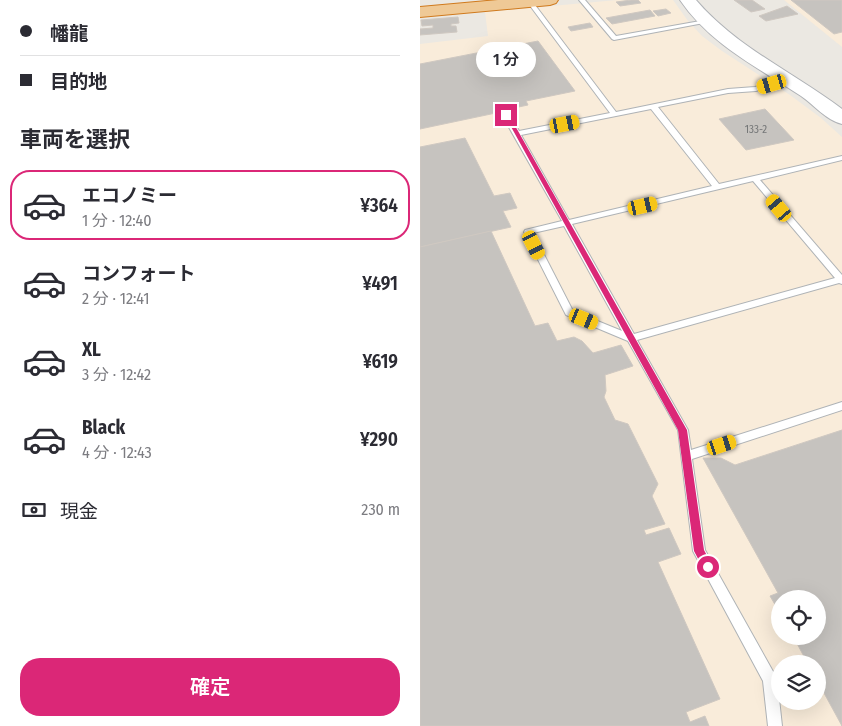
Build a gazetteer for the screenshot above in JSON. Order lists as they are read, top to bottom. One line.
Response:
{"house_numbers":["133-2"],"page":{"banner":["幡龍","目的地"],"bubble":"1 分","heading":"車両を選択","list":[{"name":"エコノミー","note":"1 分 · 12:40","value":"¥364"},{"name":"コンフォート","note":"2 分 · 12:41","value":"¥491"},{"name":"XL","note":"3 分 · 12:42","value":"¥619"},{"name":"Black","note":"4 分 · 12:43","value":"¥290"}],"pay":["現金","230 m"],"buttons":"確定"}}
